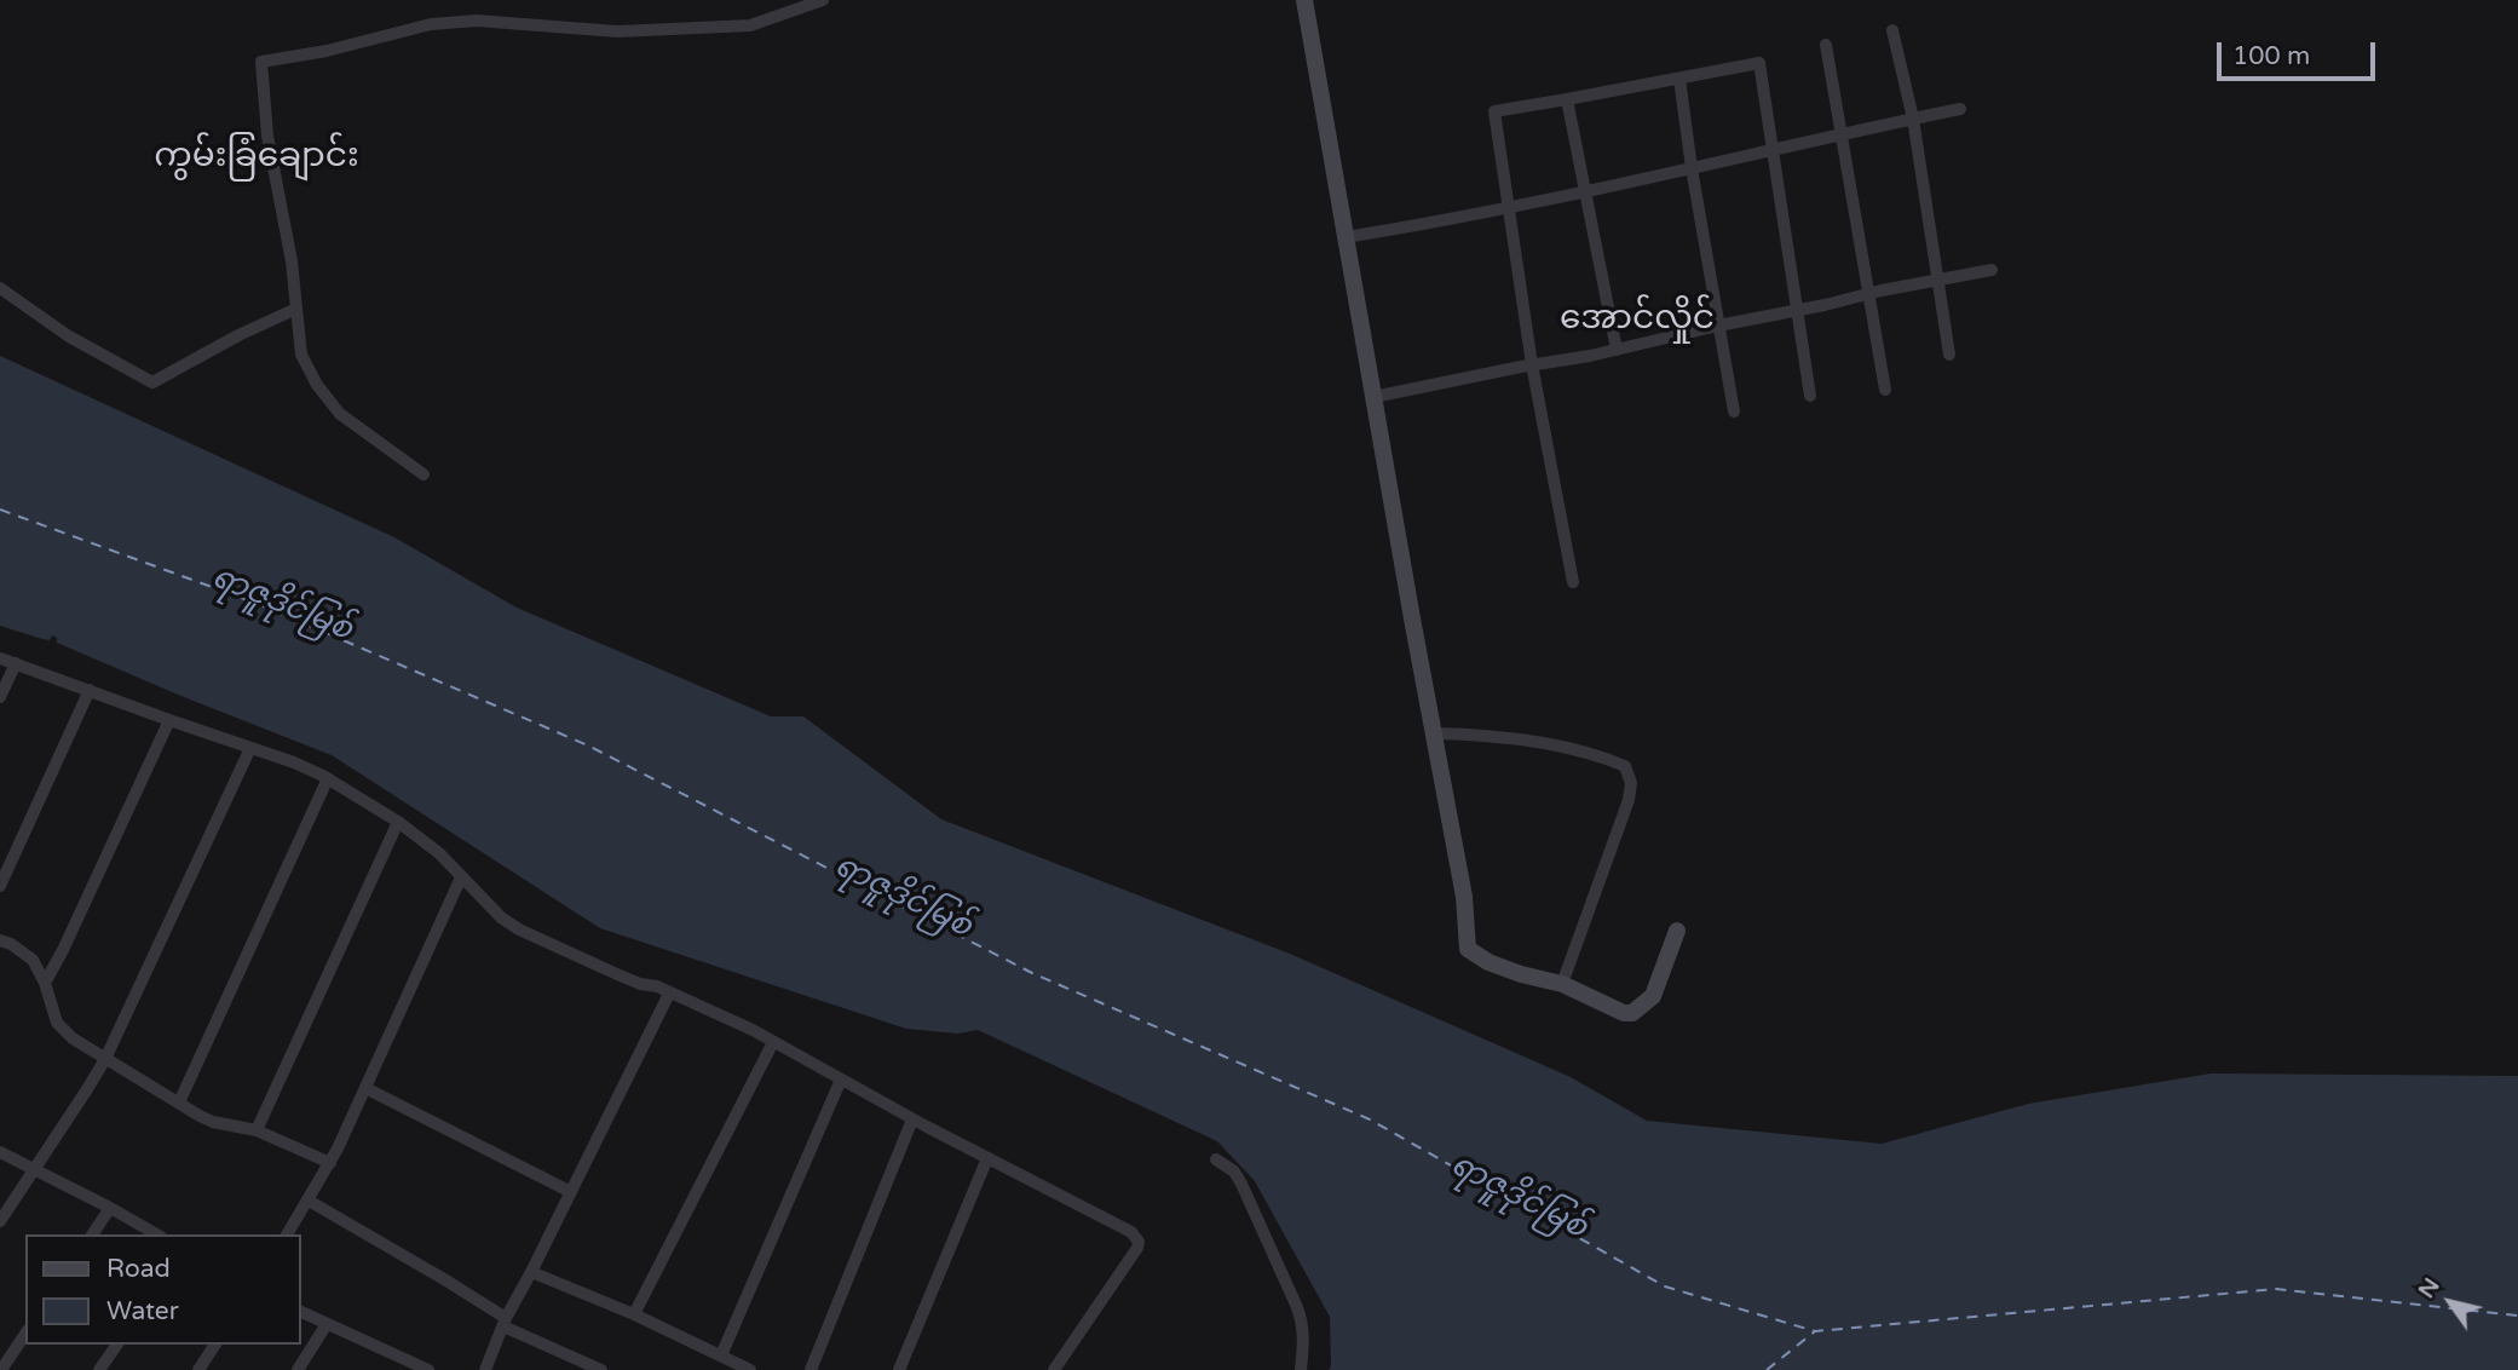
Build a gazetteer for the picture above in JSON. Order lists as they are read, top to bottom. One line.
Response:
{"districts":["ကွမ်းခြံချောင်း","အောင်လှိုင်"],"water":["ရာဇူဒိုင်မြစ်"],"legend":["Road","Water"],"scale_bar":"100 m","north":"top left"}
